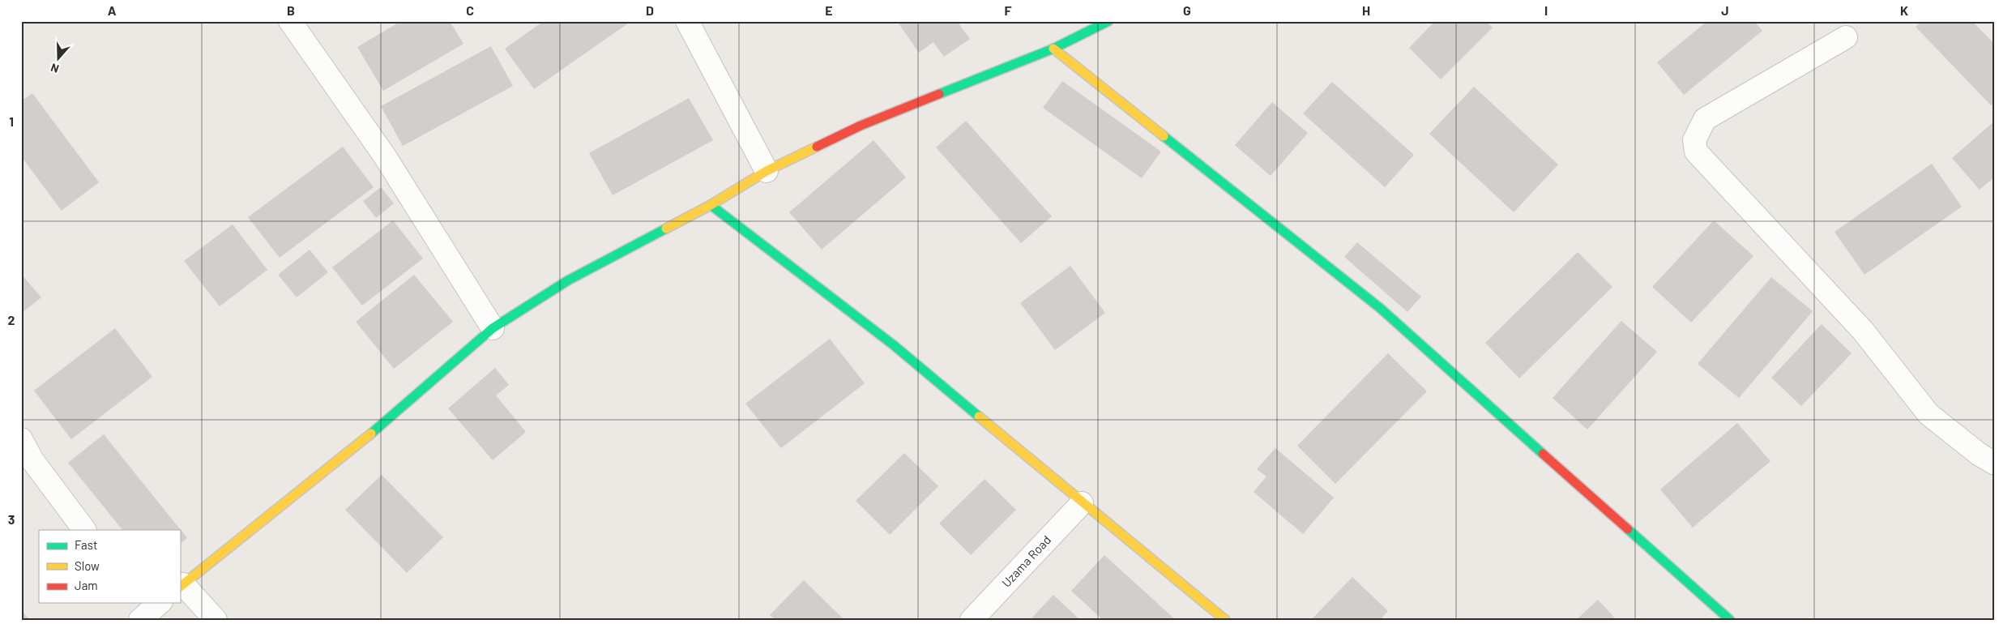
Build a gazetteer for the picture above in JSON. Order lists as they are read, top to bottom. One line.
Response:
{"streets":{"street":["Uzama Road"]},"legend":["Fast","Slow","Jam"],"north":"bottom","grid":{"columns":["A","B","C","D","E","F","G","H","I","J","K"],"rows":["1","2","3"]}}
